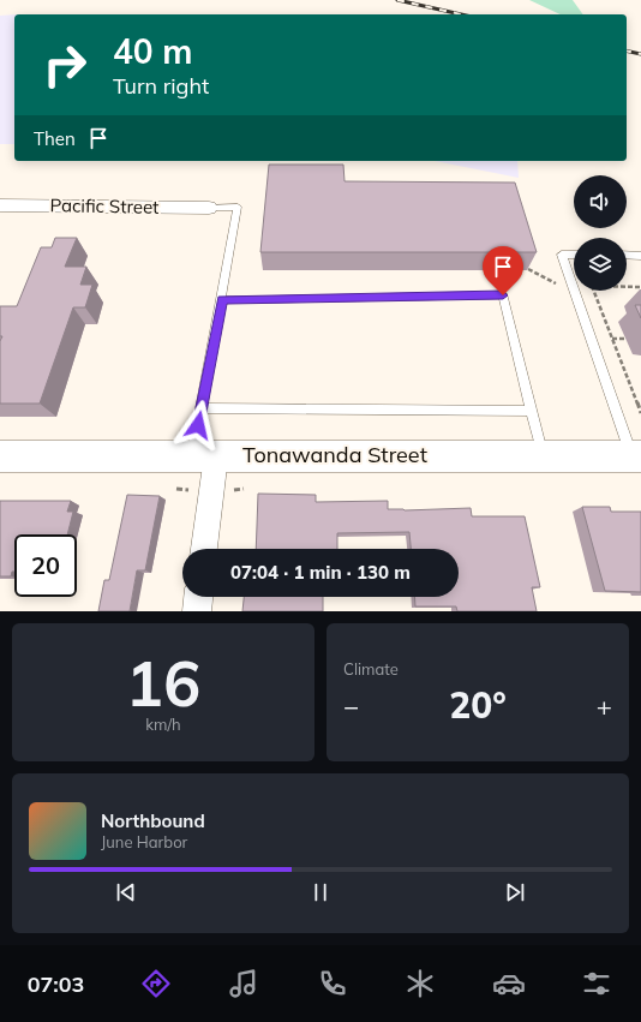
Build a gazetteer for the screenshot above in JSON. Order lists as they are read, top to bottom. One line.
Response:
{"streets":{"street":["Pacific Street","Tonawanda Street"]},"page":{"turn":["40 m","Turn right"],"then":"Then","limit":"20","trip":"07:04 · 1 min · 130 m","tile":[["16","km/h"],"Climate"],"heat":["−","20°","+"],"song":["Northbound","June Harbor"],"tabs":"07:03"}}
